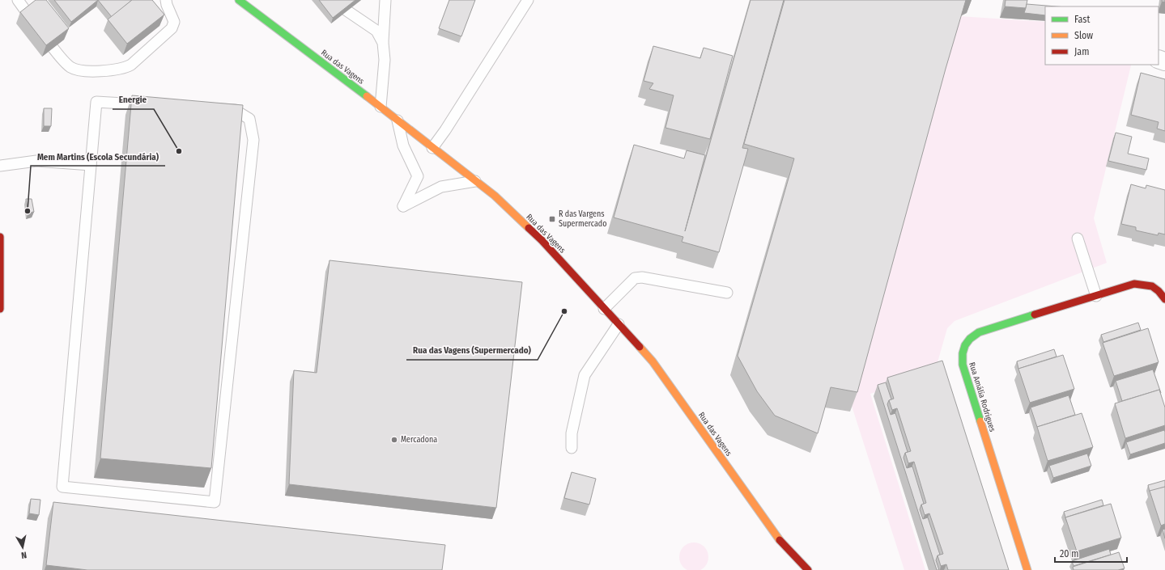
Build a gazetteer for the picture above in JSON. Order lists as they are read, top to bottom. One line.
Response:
{"streets":{"street":["Rua das Vagens","Rua Amália Rodrigues"]},"places":{"other":["Energie","Mem Martins (Escola Secundária)","Rua das Vagens (Supermercado)","Mercadona"],"transit":["R das Vargens Supermercado"]},"legend":["Fast","Slow","Jam"],"scale_bar":"20 m","north":"bottom"}
